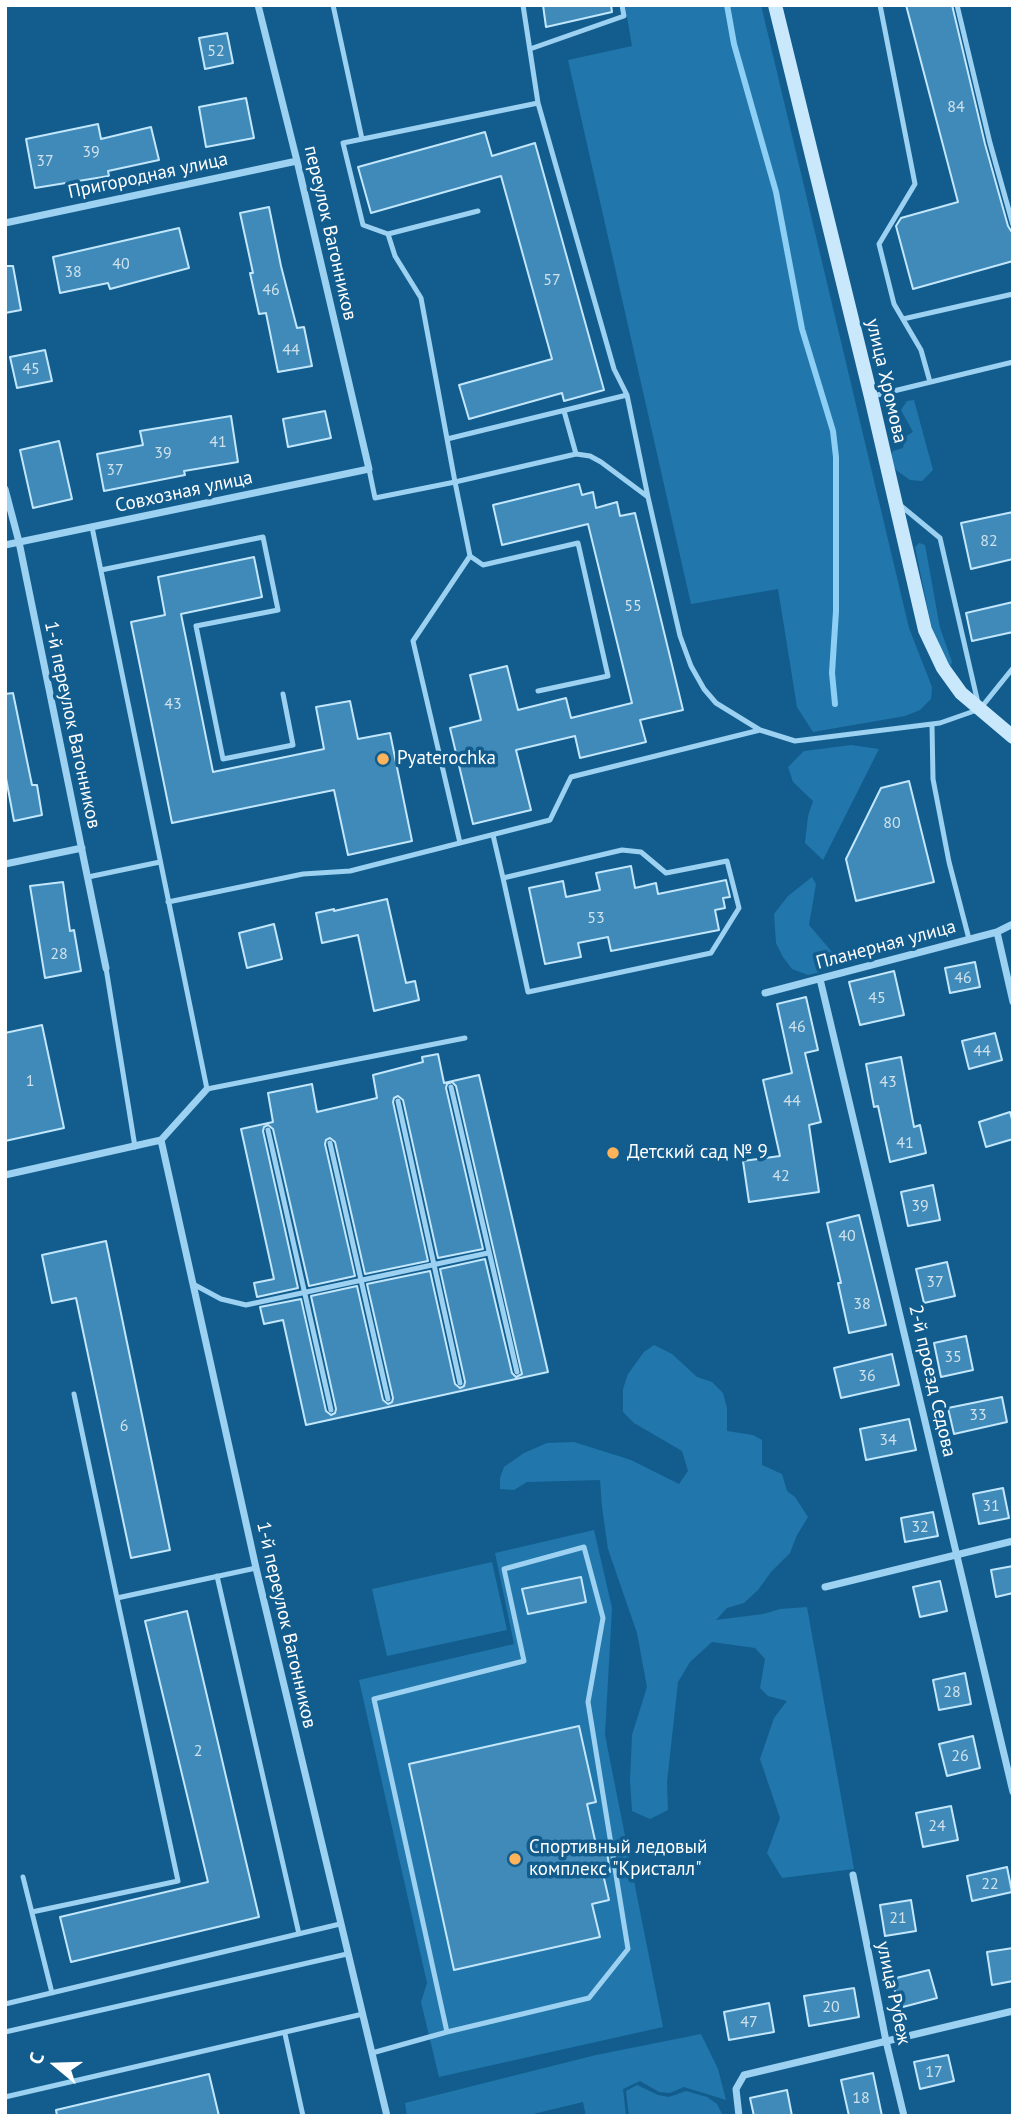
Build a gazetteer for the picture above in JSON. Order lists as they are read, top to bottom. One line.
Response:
{"streets":{"main road":["улица Хромова"],"street":["Пригородная улица","переулок Вагонников","Совхозная улица","1-й переулок Вагонников","Планерная улица","2-й проезд Седова","улица Рубеж"]},"crossings":[["Пригородная улица","переулок Вагонников"],["переулок Вагонников","Совхозная улица"],["Совхозная улица","1-й переулок Вагонников"],["Планерная улица","2-й проезд Седова"]],"places":["Pyaterochka","Детский сад № 9","Спортивный ледовый комплекс \"Кристалл\""],"house_numbers":["52","84","39","37","40","38","57","46","44","45","41","39","37","82","55","43","80","53","28","46","45","46","44","1","43","44","41","42","39","40","37","38","35","36","33","6","34","31","32","28","2","26","24","22","21","20","47","17","18"],"north":"left"}
